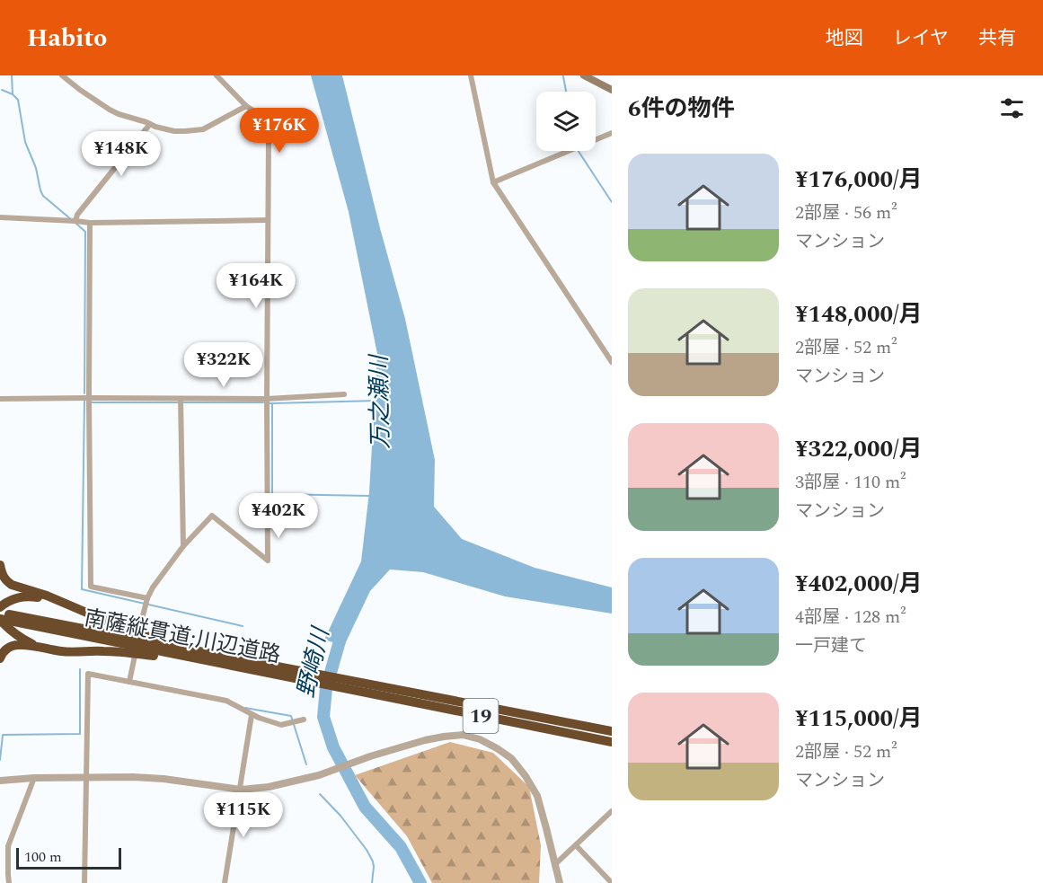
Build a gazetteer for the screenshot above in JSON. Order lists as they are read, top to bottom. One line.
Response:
{"streets":{"highway":["南薩縦貫道;川辺道路","19"]},"crossings":[["南薩縦貫道;川辺道路","19"]],"water":["万之瀬川","野崎川"],"scale_bar":"100 m","page":{"header":"Habito","nav":["地図","レイヤ","共有"],"heading":"6件の物件","price":["¥176K","¥148K","¥164K","¥322K","¥402K","¥115K"],"list":[{"name":"¥176,000/月","note":"2部屋 · 56 m² · マンション"},{"name":"¥148,000/月","note":"2部屋 · 52 m² · マンション"},{"name":"¥322,000/月","note":"3部屋 · 110 m² · マンション"},{"name":"¥402,000/月","note":"4部屋 · 128 m² · 一戸建て"},{"name":"¥115,000/月","note":"2部屋 · 52 m² · マンション"}],"scale":"100 m"}}
